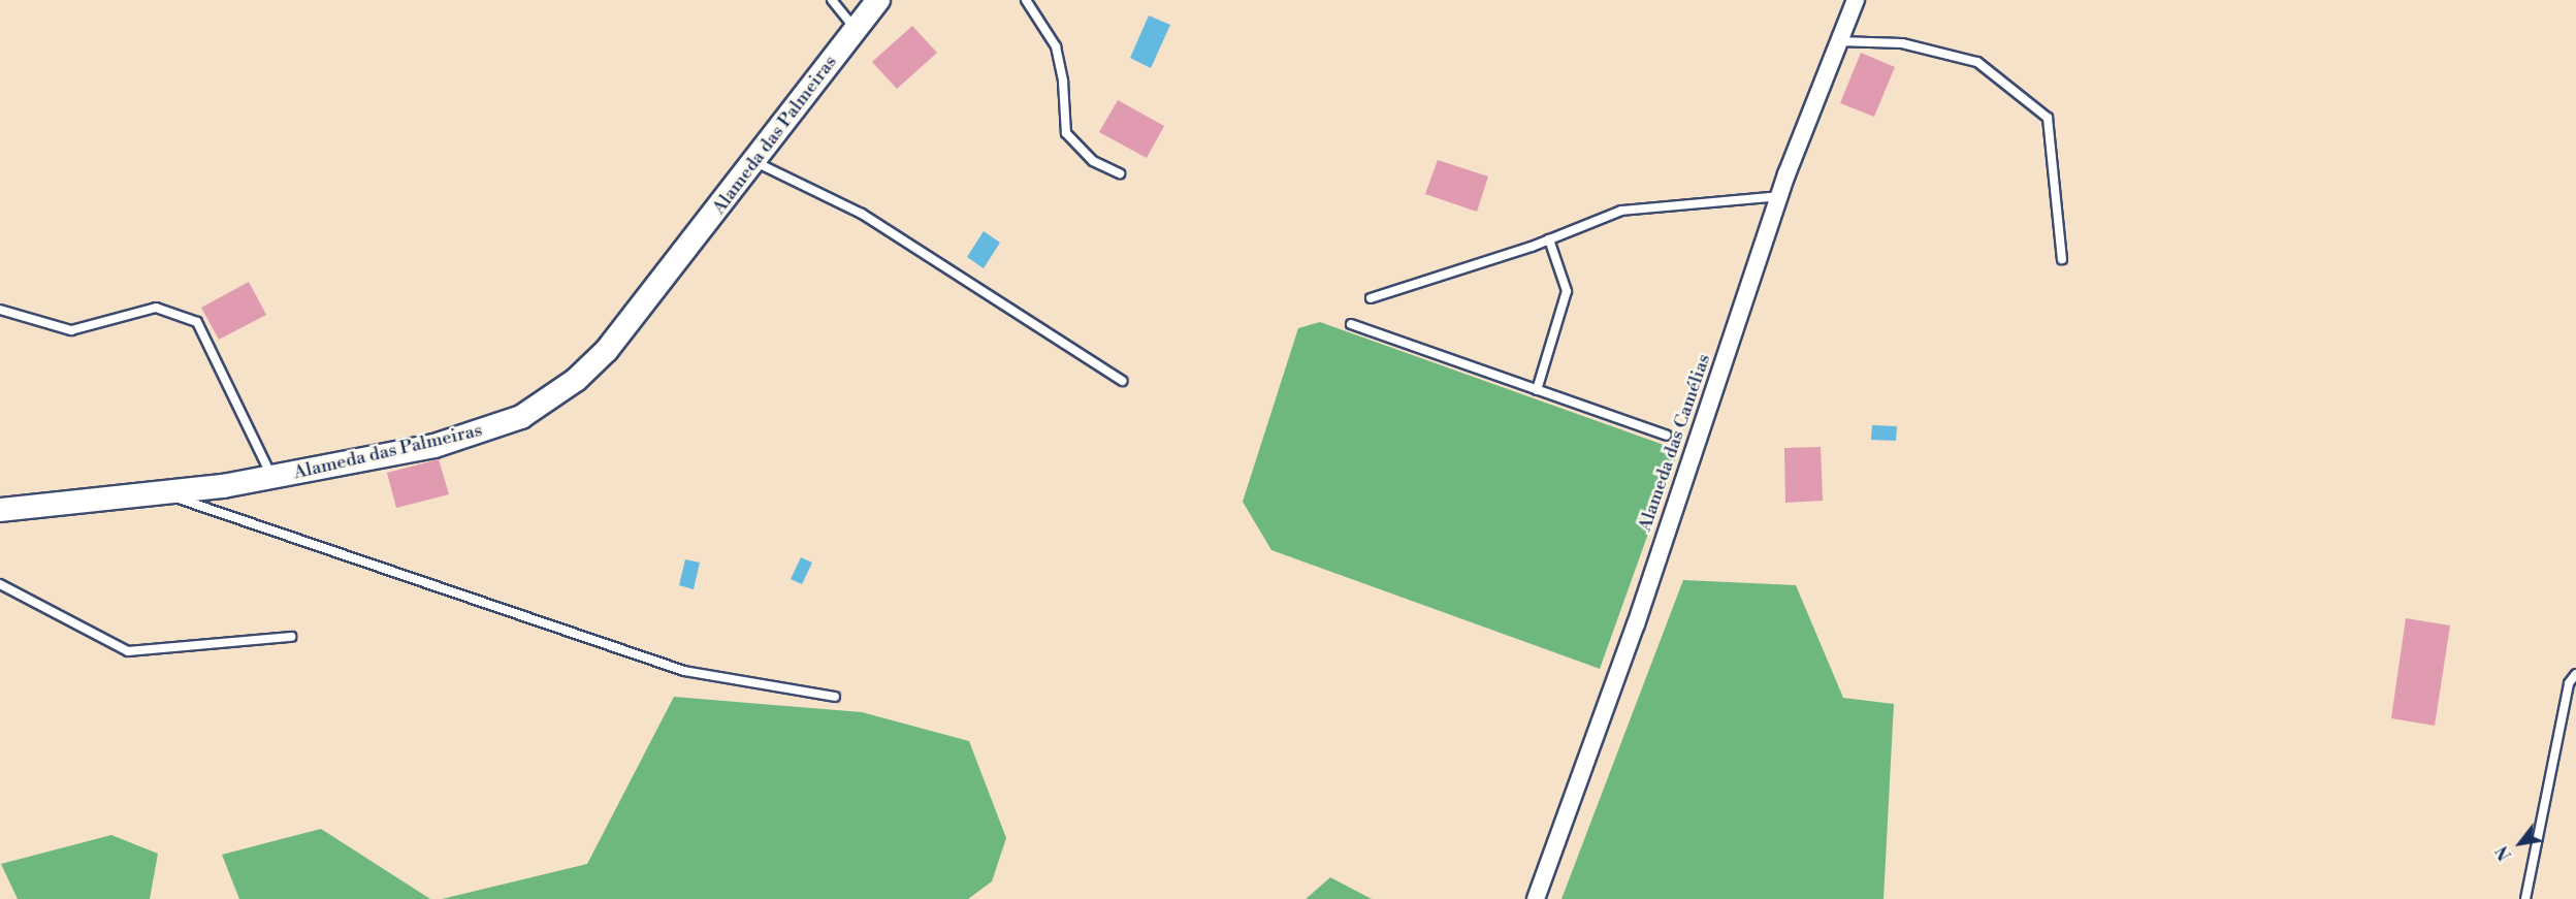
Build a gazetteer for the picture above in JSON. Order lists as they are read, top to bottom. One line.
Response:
{"streets":{"street":["Alameda das Palmeiras","Alameda das Camélias"]},"north":"bottom left"}
